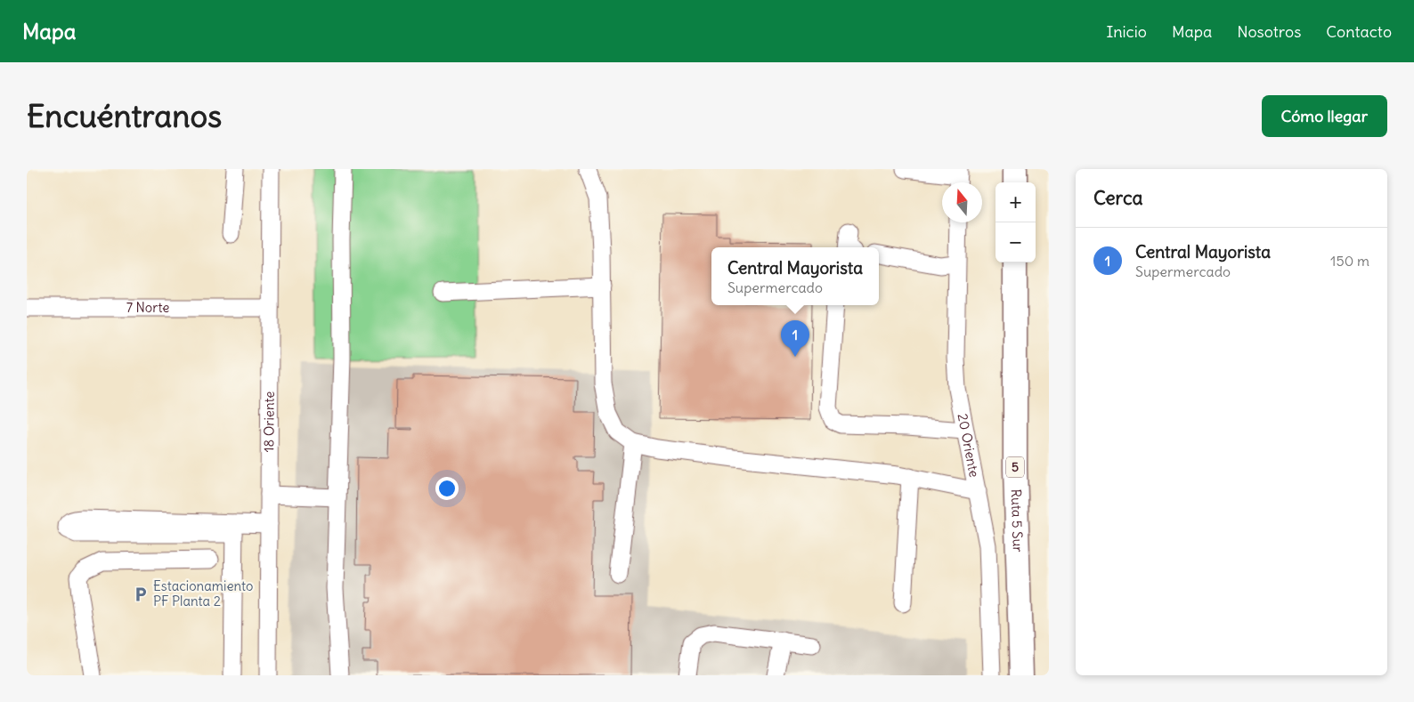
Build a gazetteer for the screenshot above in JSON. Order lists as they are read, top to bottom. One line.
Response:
{"streets":{"highway":["5","Ruta 5 Sur"],"street":["7 Norte","18 Oriente","20 Oriente"]},"crossings":[["7 Norte","18 Oriente"]],"places":{"parking":["Estacionamiento PF Planta 2"]},"north":"top","page":{"header":"Mapa","nav":["Inicio","Mapa","Nosotros","Contacto"],"buttons":"Cómo llegar","title":"Encuéntranos","heading":"Cerca","map_buttons":["+","−"],"list":[{"mark":"1","name":"Central Mayorista","note":"Supermercado","value":"150 m"}],"popup":["Central Mayorista","Supermercado"],"pins":"1"}}
